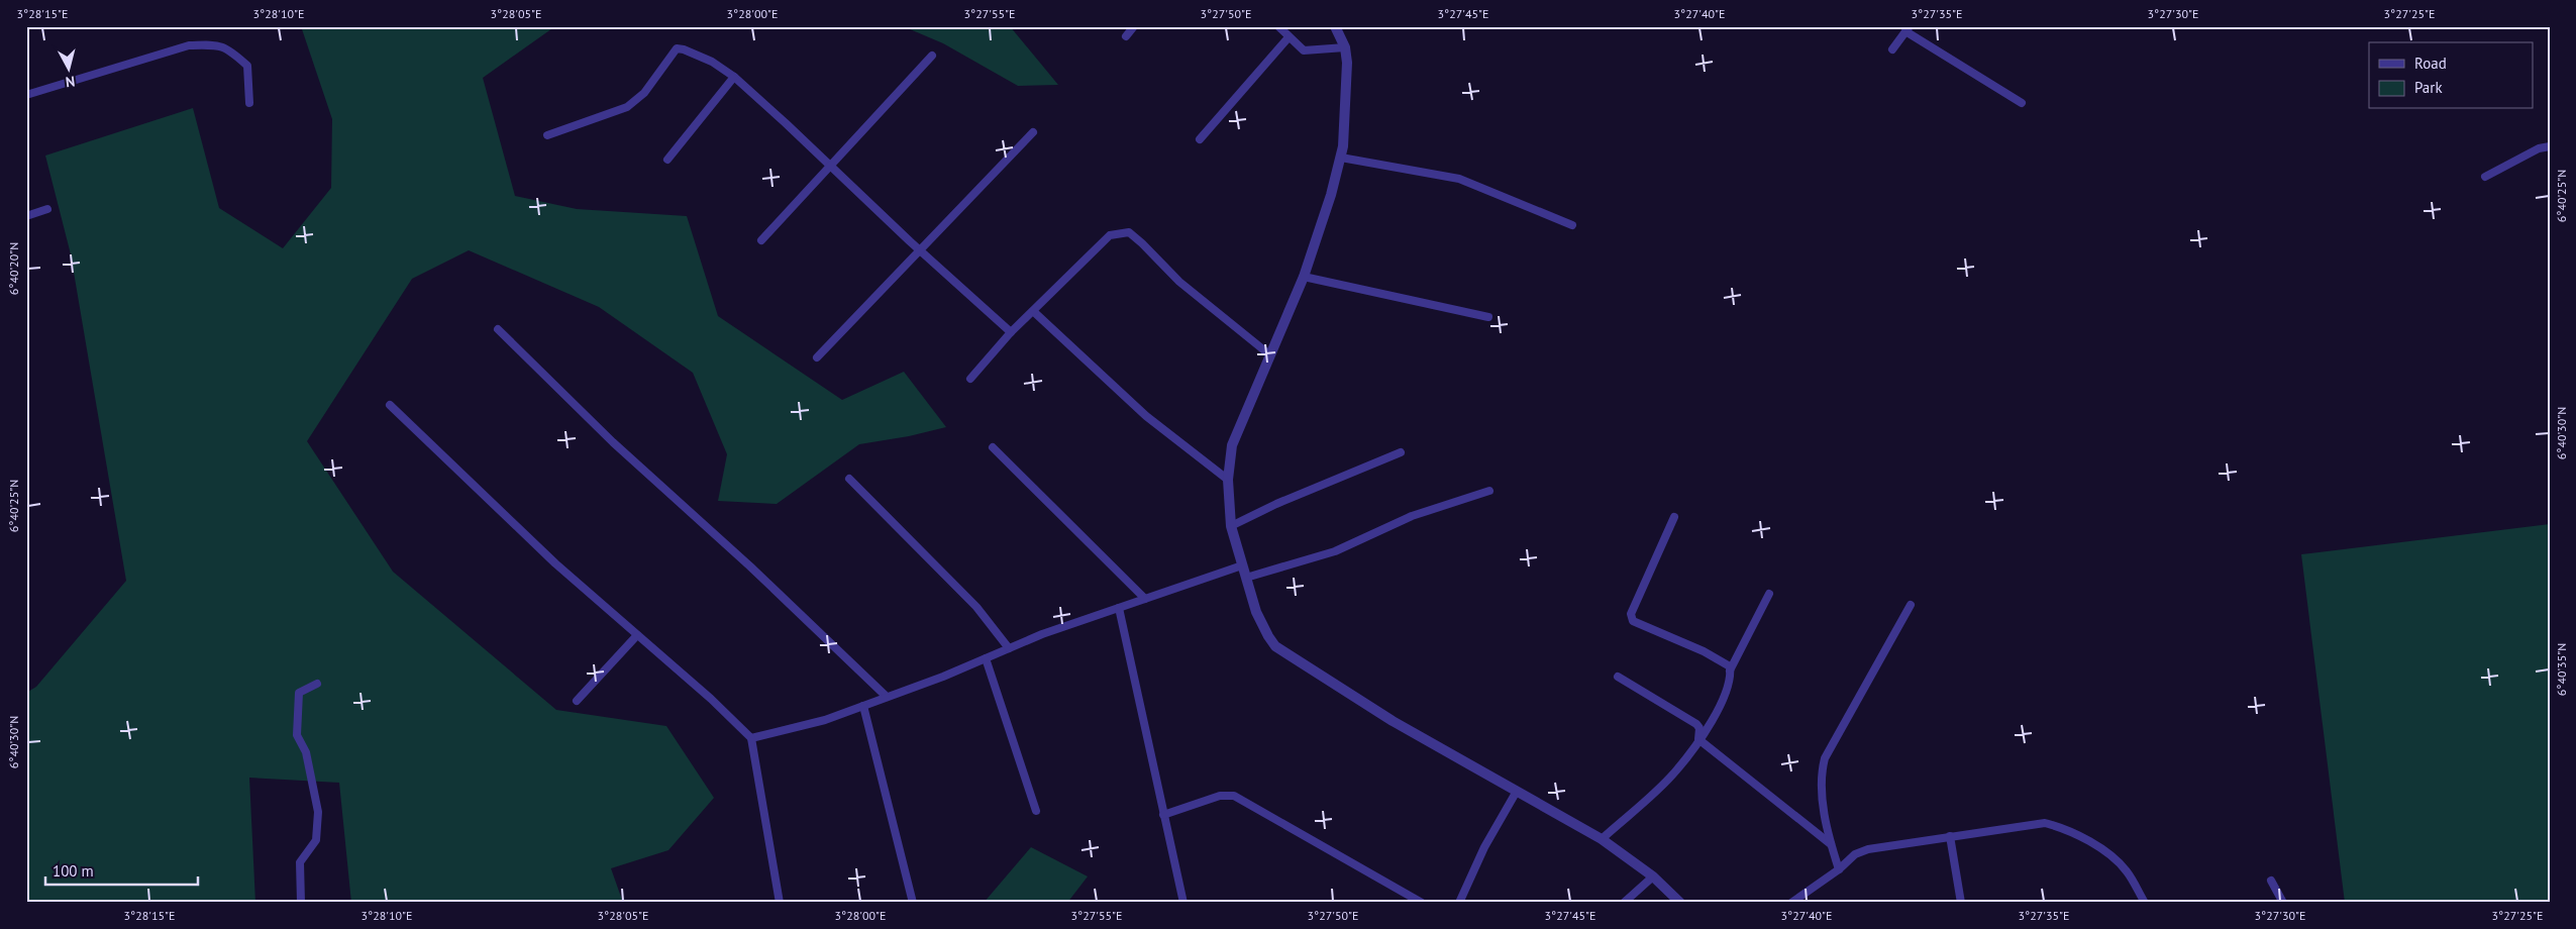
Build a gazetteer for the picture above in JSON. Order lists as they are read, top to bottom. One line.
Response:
{"legend":["Road","Park"],"scale_bar":"100 m","north":"bottom","coordinates":["3°28'15\"E","3°28'10\"E","3°28'05\"E","3°28'00\"E","3°27'55\"E","3°27'50\"E","3°27'45\"E","3°27'40\"E","3°27'35\"E","3°27'30\"E","3°27'25\"E","6°40'25\"N","6°40'20\"N","6°40'30\"N","6°40'35\"N"]}
